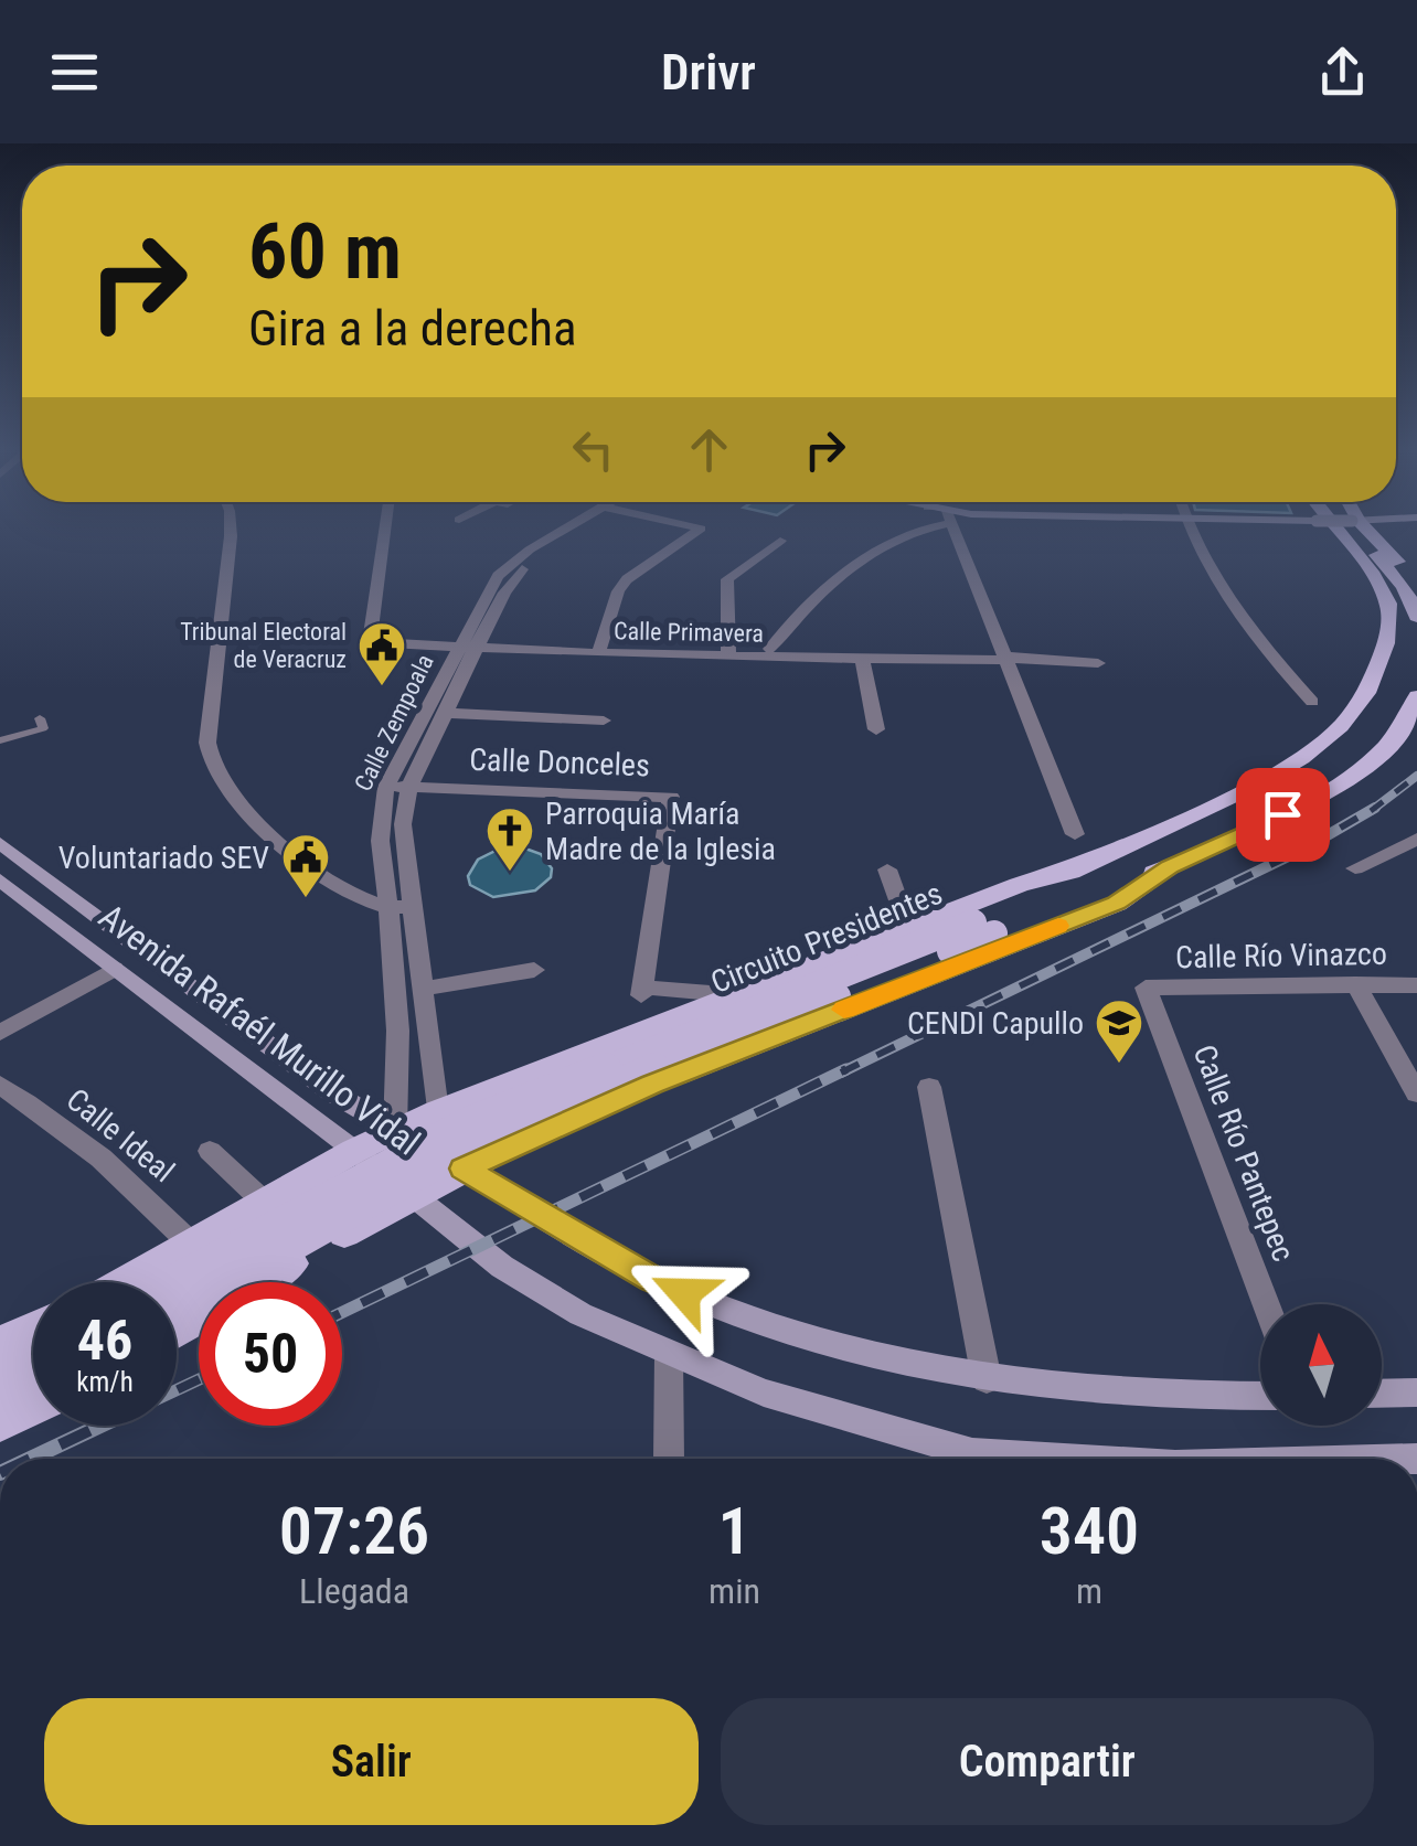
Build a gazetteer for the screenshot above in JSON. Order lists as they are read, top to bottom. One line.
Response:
{"streets":{"main road":["Circuito Presidentes","Avenida Rafaél Murillo Vidal"],"street":["Calle Primavera","Calle Zempoala","Calle Donceles","Calle Río Vinazco","Calle Ideal","Calle Río Pantepec"]},"crossings":[["Calle Primavera","Calle Zempoala"],["Calle Zempoala","Calle Donceles"],["Calle Zempoala","Avenida Rafaél Murillo Vidal"],["Calle Río Vinazco","Calle Río Pantepec"]],"places":{"public building":["Tribunal Electoral de Veracruz","Voluntariado SEV"],"church":["Parroquia María Madre de la Iglesia"],"school or university":["CENDI Capullo"]},"north":"top","page":{"header":"Drivr","turn":["60 m","Gira a la derecha"],"speed":"46 km/h","limit":"50","eta":["07:26","Llegada","1","min","340","m"],"buttons":["Salir","Compartir"]}}
